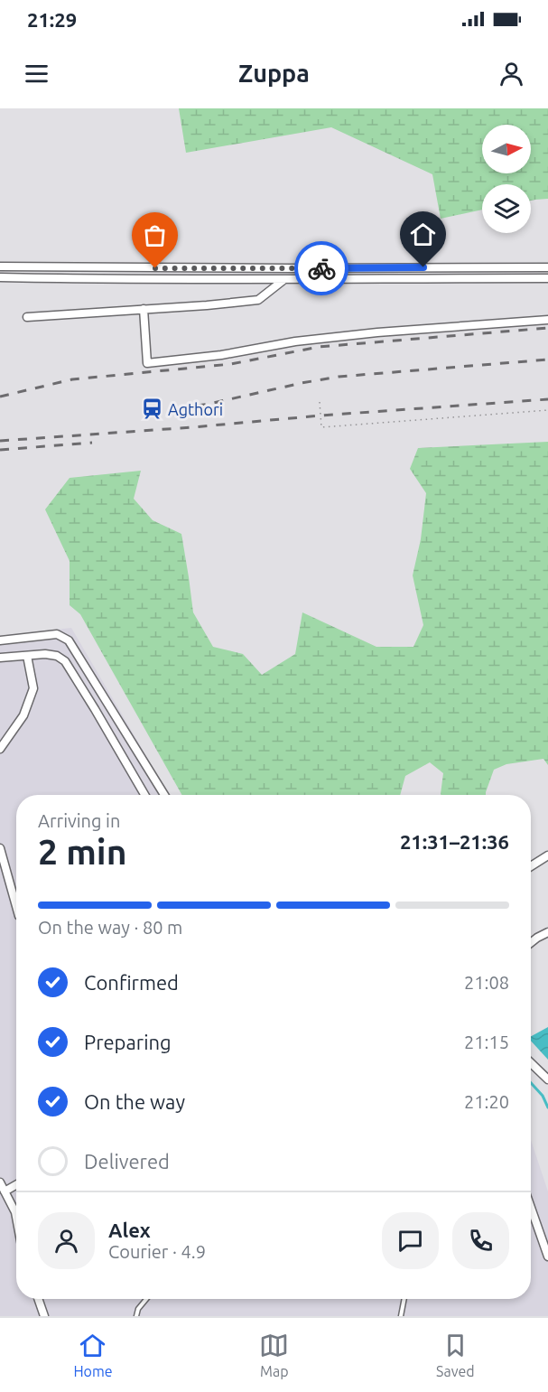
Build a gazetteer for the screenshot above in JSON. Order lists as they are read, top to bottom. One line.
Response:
{"places":{"station":["Agthori"]},"north":"right","page":{"status":"21:29","header":"Zuppa","heading":["2 min","Arriving in","21:31–21:36"],"panel":["Alex","Courier · 4.9"],"bar":"On the way · 80 m","list":[["Confirmed","21:08"],["Preparing","21:15"],["On the way","21:20"],"Delivered"],"tabs":["Home","Map","Saved"]}}
